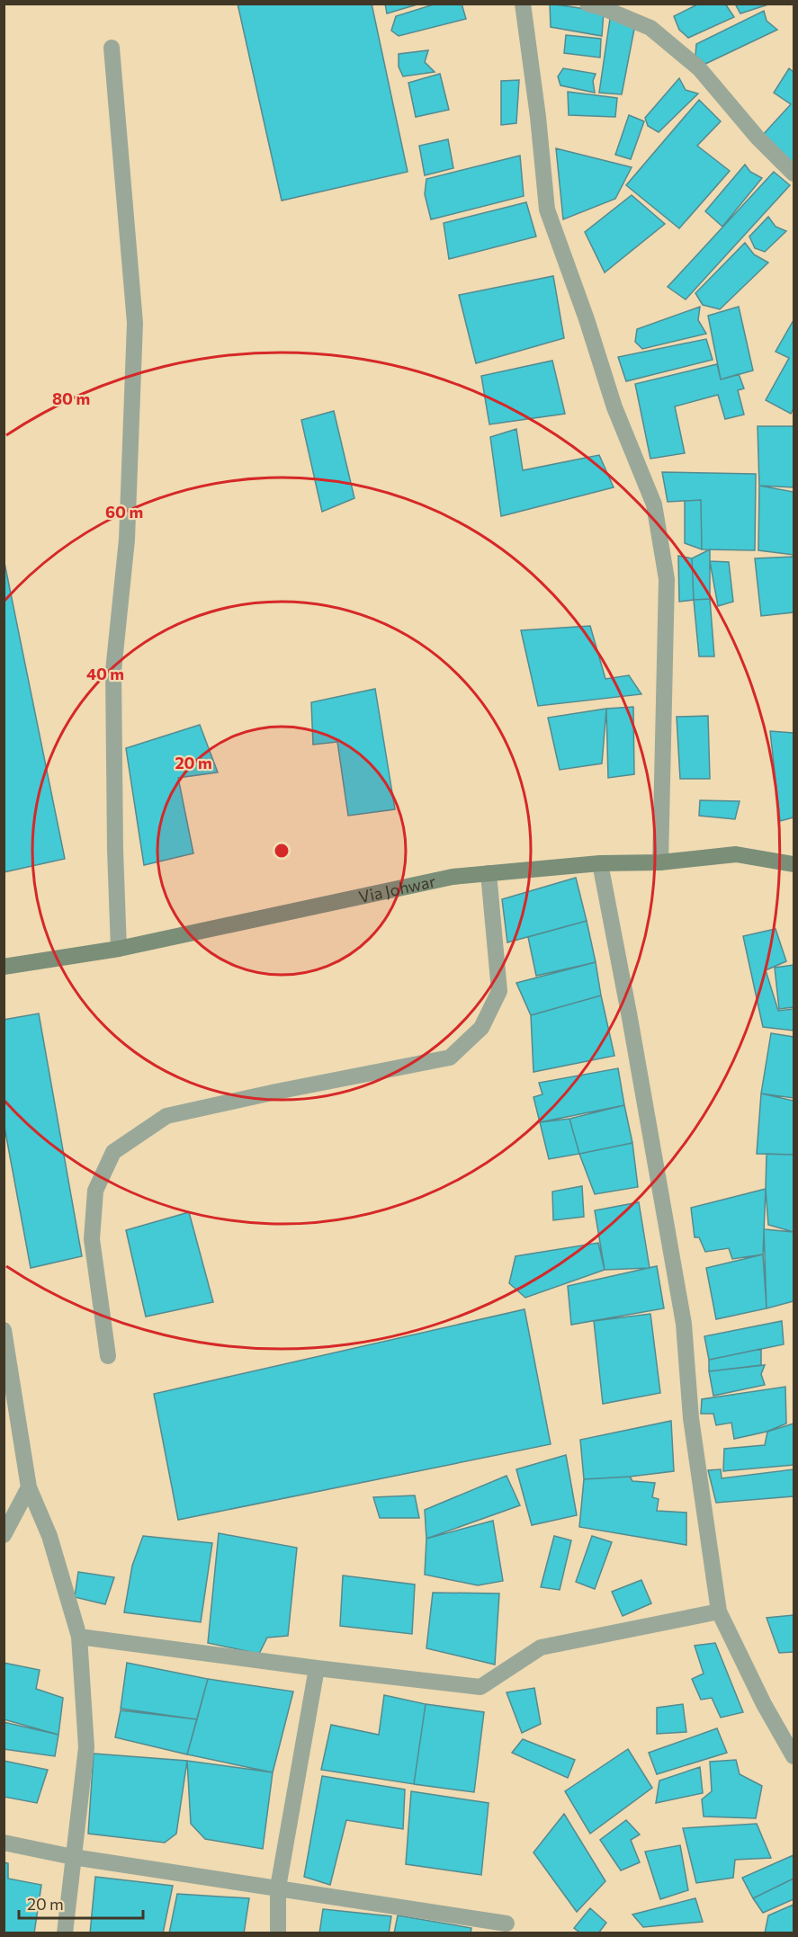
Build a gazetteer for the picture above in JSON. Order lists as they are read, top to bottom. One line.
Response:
{"streets":{"street":["Via Johwar"]},"scale_bar":"20 m","rings":["80 m","60 m","40 m","20 m"]}
